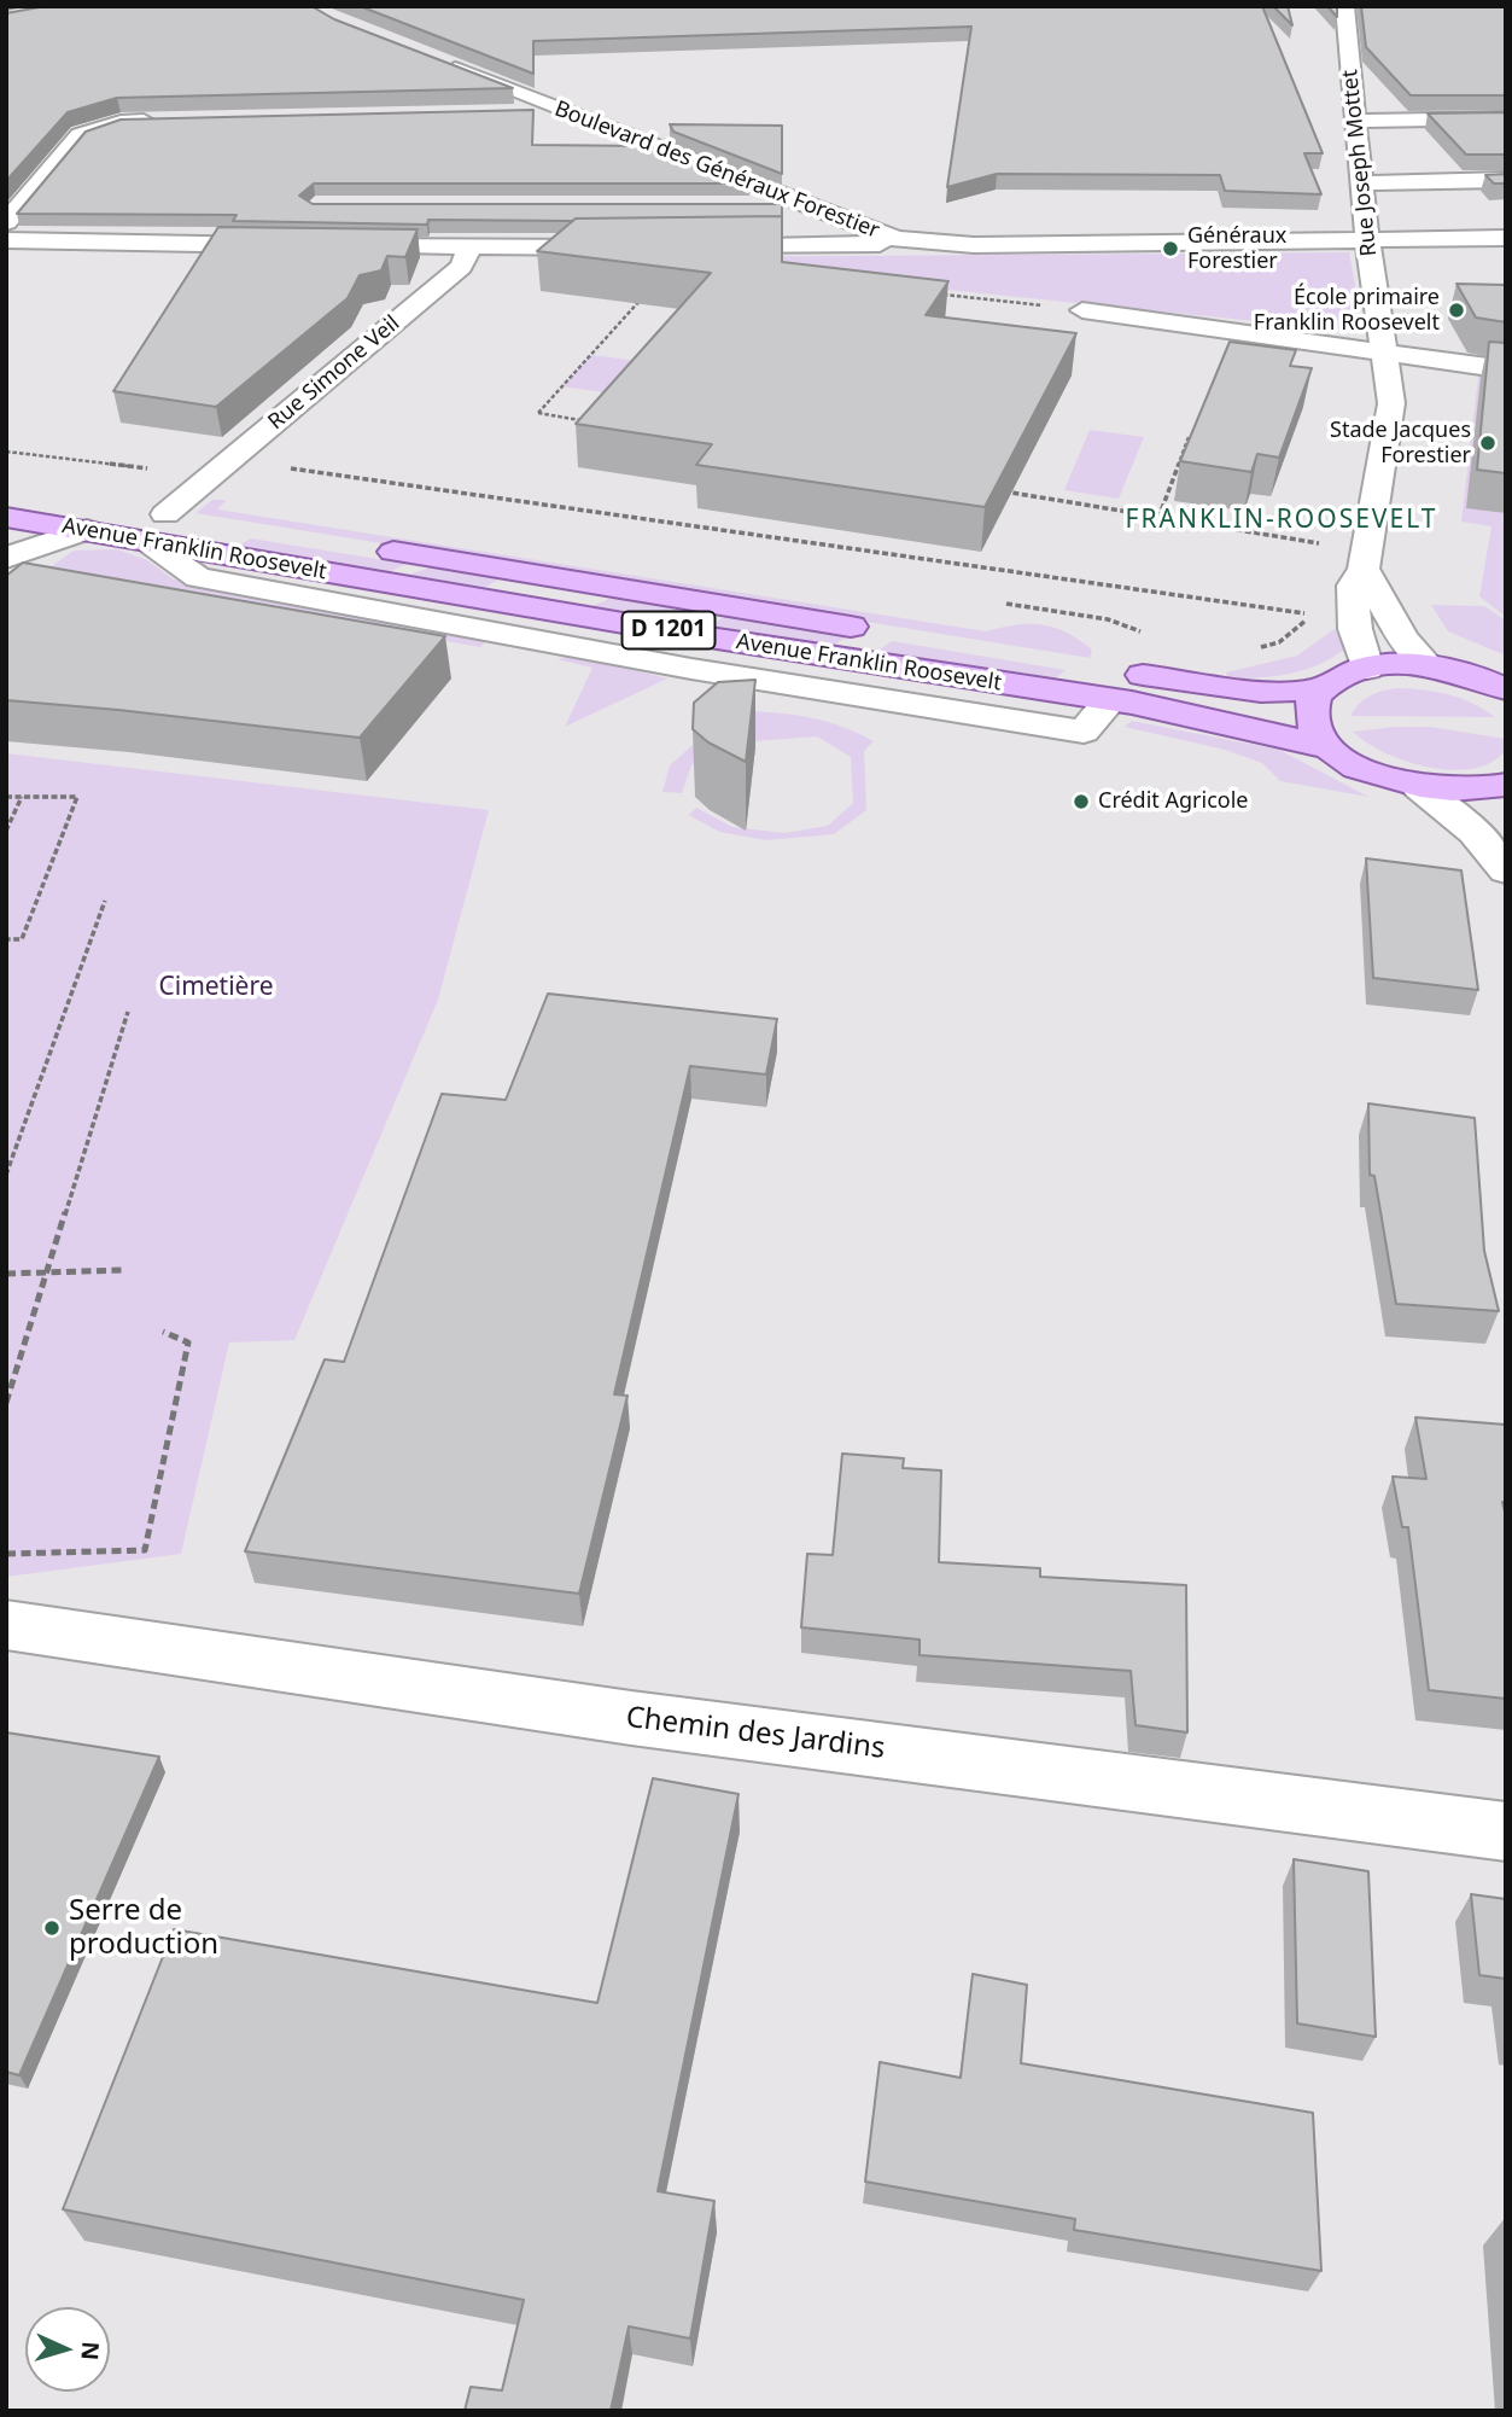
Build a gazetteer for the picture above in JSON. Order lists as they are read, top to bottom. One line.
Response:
{"streets":{"main road":["Avenue Franklin Roosevelt","D 1201"],"street":["Rue Joseph Mottet","Boulevard des Généraux Forestier","Rue Simone Veil","Chemin des Jardins"]},"crossings":[["Rue Joseph Mottet","Boulevard des Généraux Forestier"],["Rue Simone Veil","Avenue Franklin Roosevelt"]],"districts":["FRANKLIN-ROOSEVELT"],"parks":["Cimetière"],"places":["Généraux Forestier","École primaire Franklin Roosevelt","Stade Jacques Forestier","Crédit Agricole","Serre de production"],"north":"right"}
